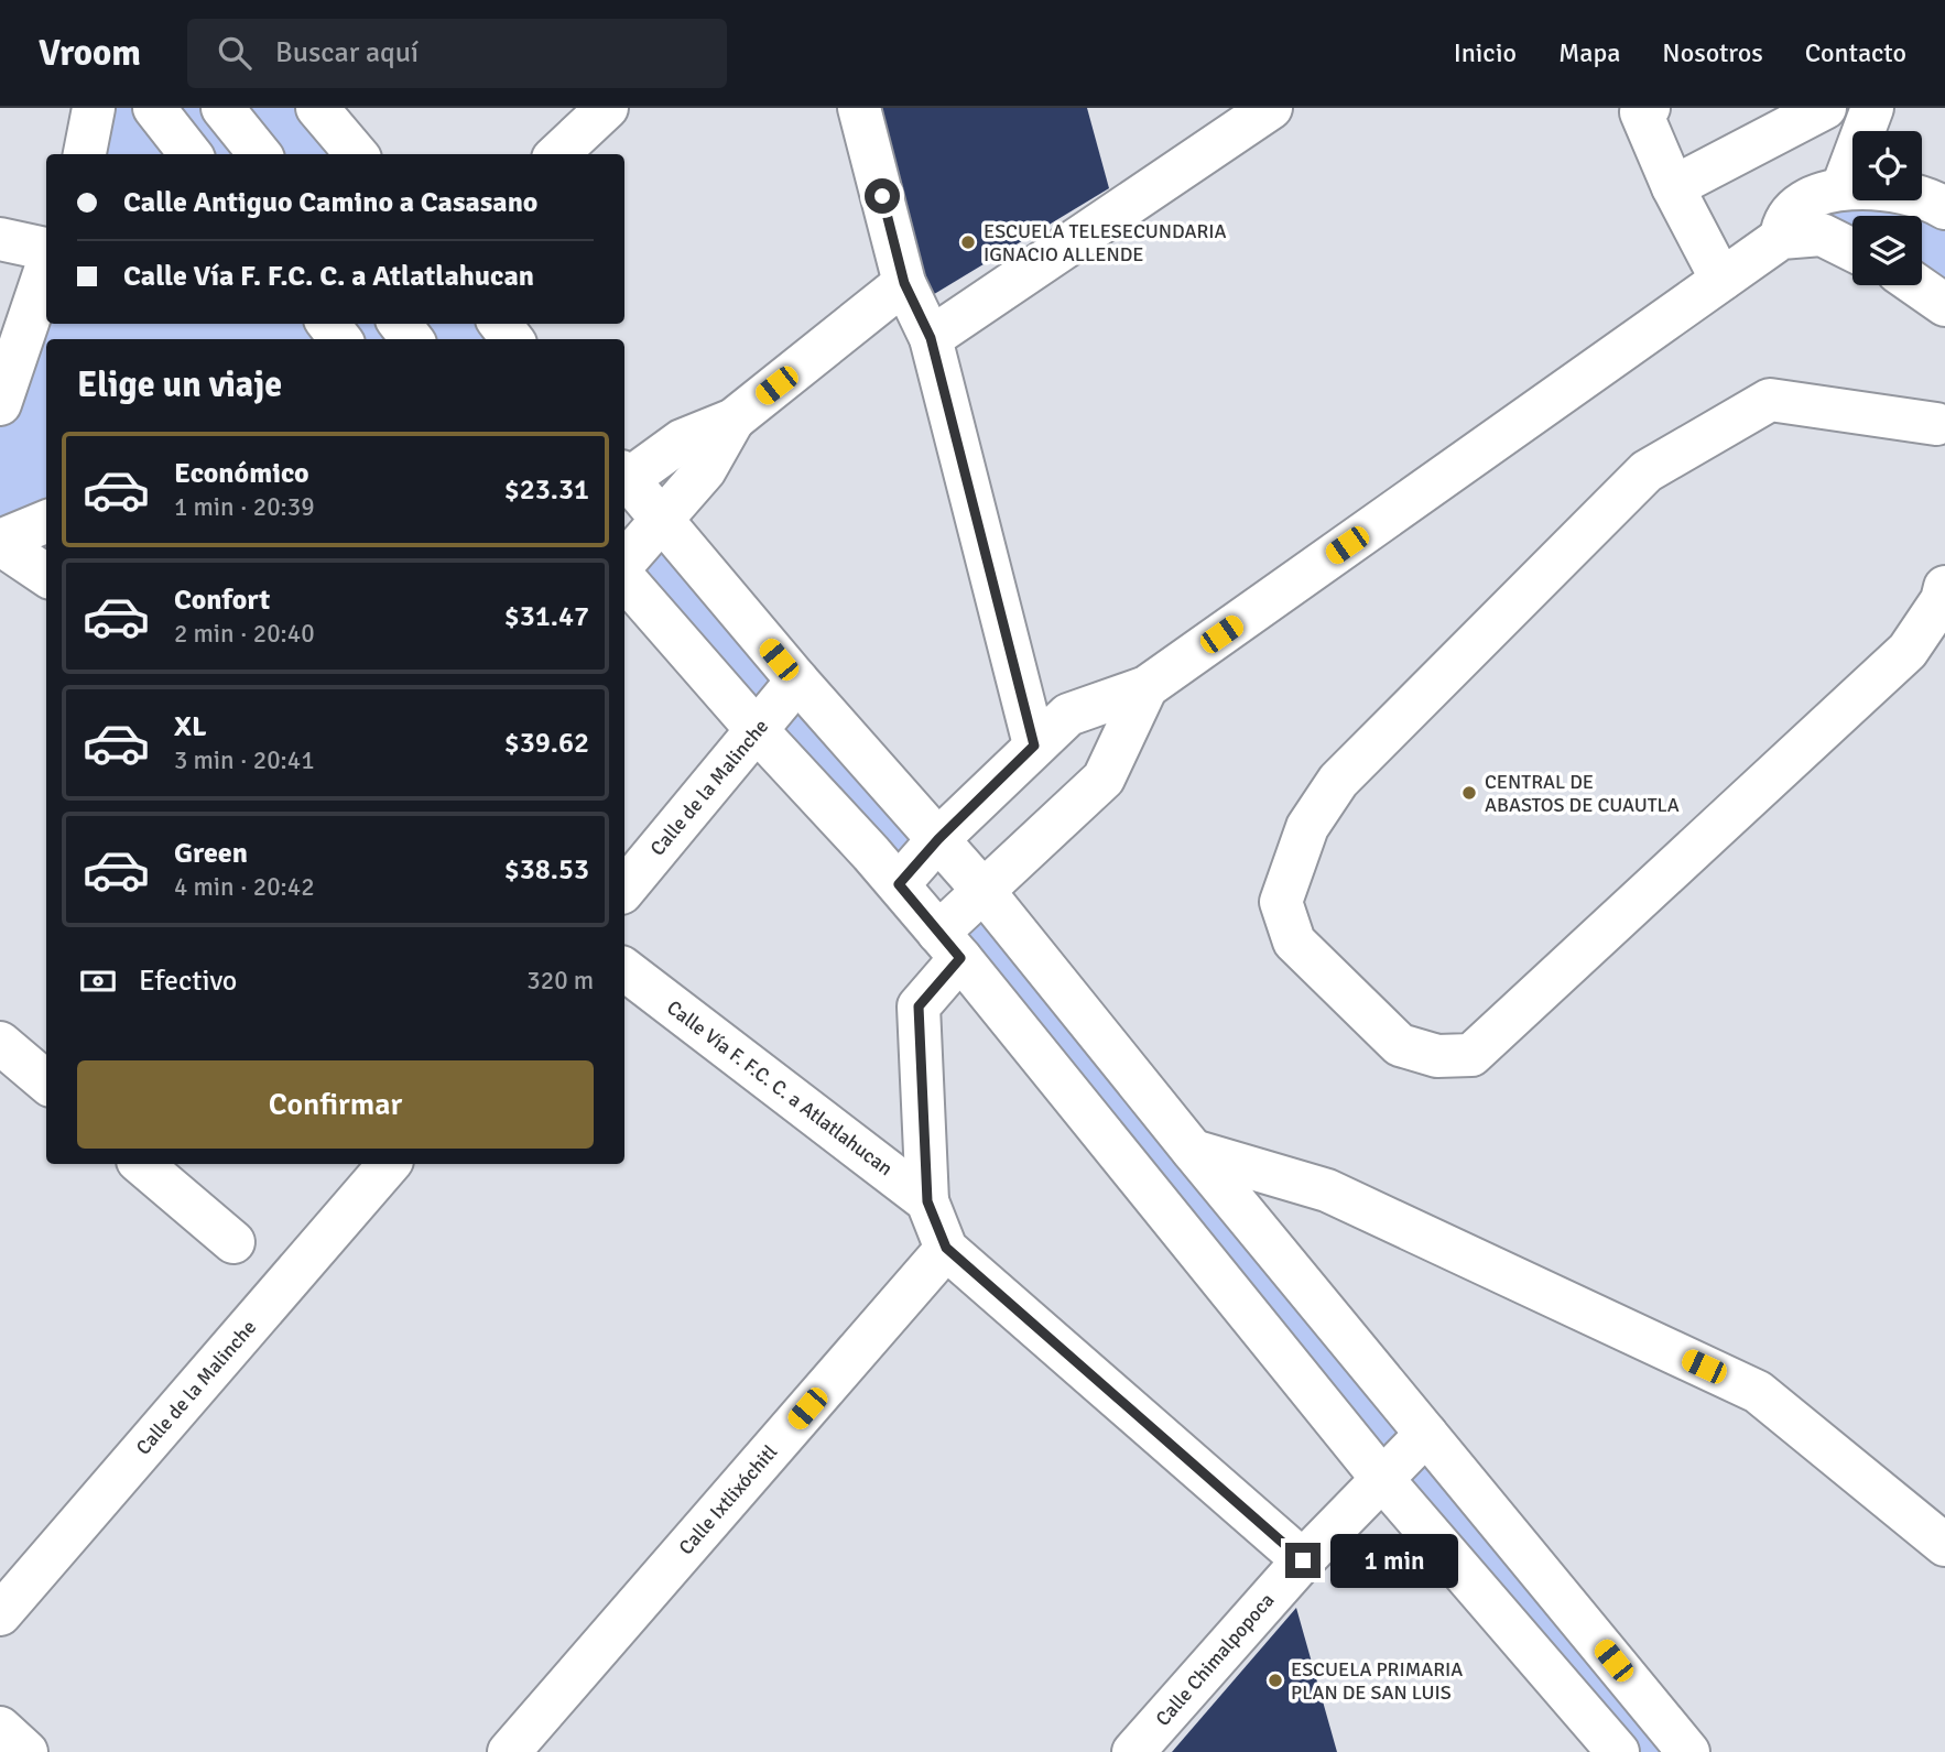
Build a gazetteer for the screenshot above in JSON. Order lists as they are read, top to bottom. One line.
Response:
{"streets":{"street":["Calle de la Malinche","Calle Vía F. F.C. C. a Atlatlahucan","Calle Ixtlixóchitl","Calle Chimalpopoca"]},"places":["ESCUELA TELESECUNDARIA IGNACIO ALLENDE","CENTRAL DE ABASTOS DE CUAUTLA","ESCUELA PRIMARIA PLAN DE SAN LUIS"],"page":{"header":"Vroom","search":"Buscar aquí","nav":["Inicio","Mapa","Nosotros","Contacto"],"banner":["Calle Antiguo Camino a Casasano","Calle Vía F. F.C. C. a Atlatlahucan"],"heading":"Elige un viaje","list":[{"name":"Económico","note":"1 min · 20:39","value":"$23.31"},{"name":"Confort","note":"2 min · 20:40","value":"$31.47"},{"name":"XL","note":"3 min · 20:41","value":"$39.62"},{"name":"Green","note":"4 min · 20:42","value":"$38.53"}],"pay":["Efectivo","320 m"],"buttons":"Confirmar","bubble":"1 min"}}
